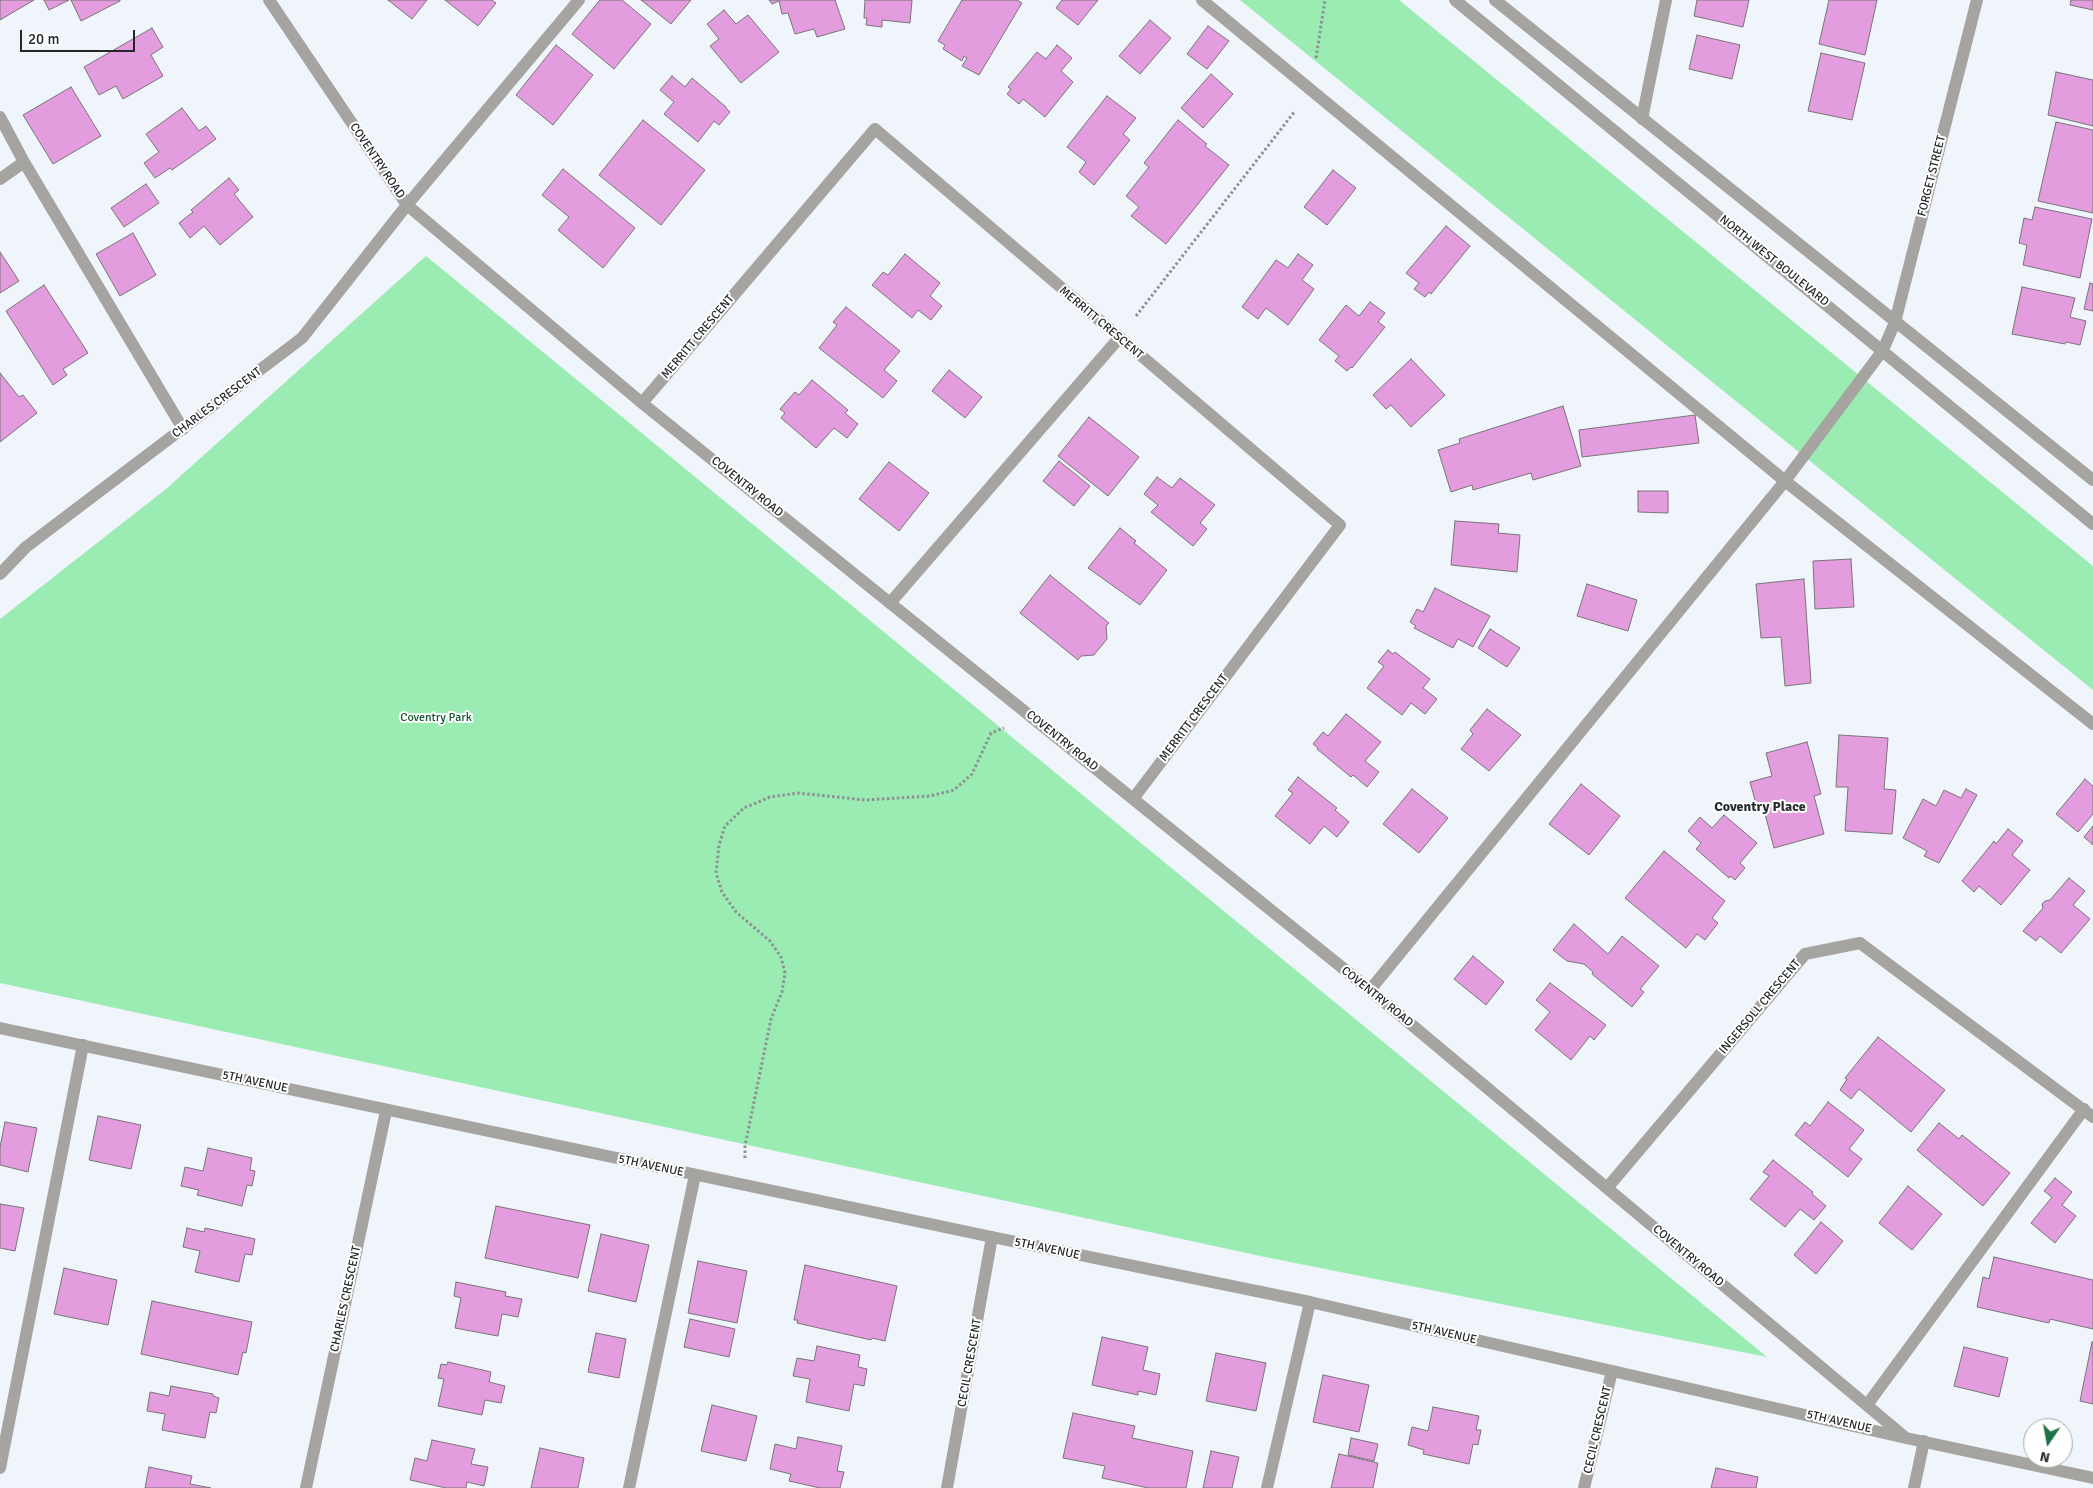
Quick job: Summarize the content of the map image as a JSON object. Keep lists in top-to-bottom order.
{
  "streets": {
    "street": [
      "COVENTRY ROAD",
      "FORGET STREET",
      "NORTH WEST BOULEVARD",
      "MERRITT CRESCENT",
      "CHARLES CRESCENT",
      "INGERSOLL CRESCENT",
      "5TH AVENUE",
      "CECIL CRESCENT"
    ]
  },
  "crossings": [
    ["COVENTRY ROAD", "FORGET STREET"],
    ["COVENTRY ROAD", "MERRITT CRESCENT"],
    ["COVENTRY ROAD", "CHARLES CRESCENT"],
    ["COVENTRY ROAD", "INGERSOLL CRESCENT"],
    ["COVENTRY ROAD", "5TH AVENUE"],
    ["FORGET STREET", "NORTH WEST BOULEVARD"],
    ["CHARLES CRESCENT", "5TH AVENUE"],
    ["5TH AVENUE", "CECIL CRESCENT"]
  ],
  "districts": ["Coventry Place"],
  "parks": ["Coventry Park"],
  "scale_bar": "20 m",
  "north": "bottom"
}
